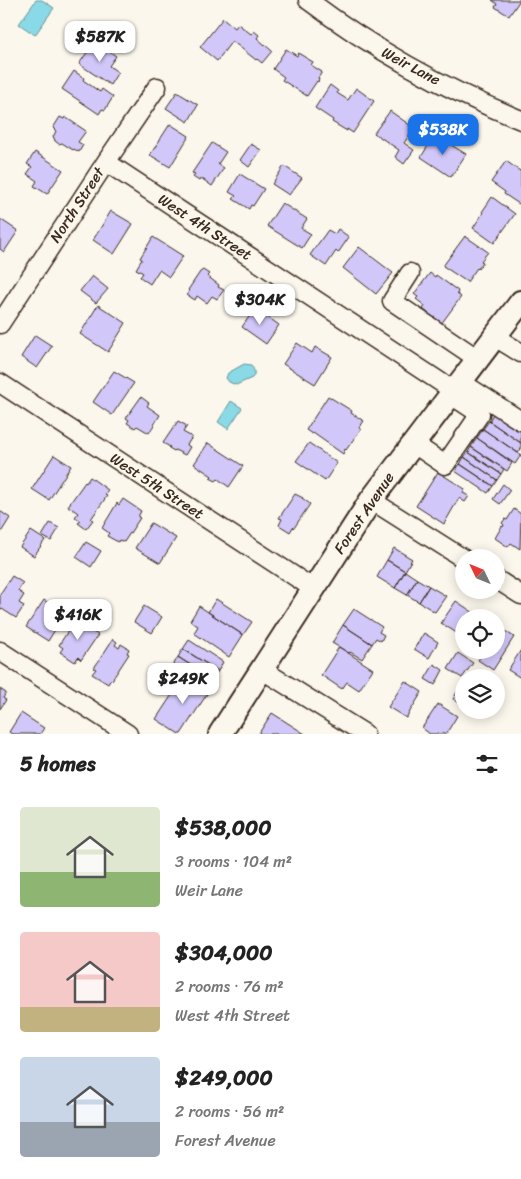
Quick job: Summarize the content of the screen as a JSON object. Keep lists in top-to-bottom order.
{
  "streets": {
    "main road": ["Forest Avenue"],
    "street": [
      "Weir Lane",
      "North Street",
      "West 4th Street",
      "West 5th Street"
    ]
  },
  "crossings": [
    ["North Street", "West 4th Street"],
    ["West 4th Street", "Forest Avenue"],
    ["West 5th Street", "Forest Avenue"]
  ],
  "north": "top left",
  "page": {
    "price": [
      "$587K",
      "$538K",
      "$304K",
      "$416K",
      "$249K"
    ],
    "heading": "5 homes",
    "list": [
      {
        "name": "$538,000",
        "note": "3 rooms · 104 m² · Weir Lane"
      },
      {
        "name": "$304,000",
        "note": "2 rooms · 76 m² · West 4th Street"
      },
      {
        "name": "$249,000",
        "note": "2 rooms · 56 m² · Forest Avenue"
      }
    ]
  }
}
